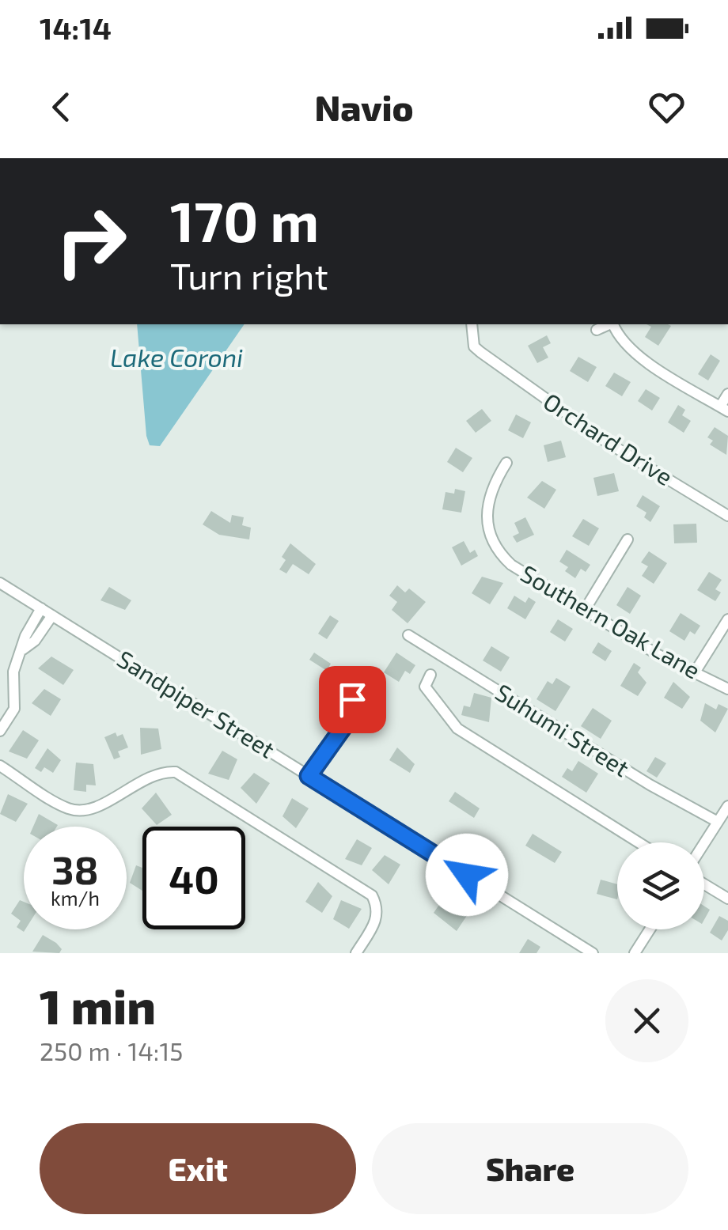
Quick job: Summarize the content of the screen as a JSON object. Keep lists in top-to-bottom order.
{
  "streets": {
    "street": [
      "Orchard Drive",
      "Southern Oak Lane",
      "Sandpiper Street",
      "Suhumi Street"
    ]
  },
  "water": ["Lake Coroni"],
  "page": {
    "status": "14:14",
    "header": "Navio",
    "turn": ["170 m", "Turn right"],
    "speed": "38 km/h",
    "limit": "40",
    "heading": ["1 min", "250 m · 14:15"],
    "buttons": ["Exit", "Share"]
  }
}
